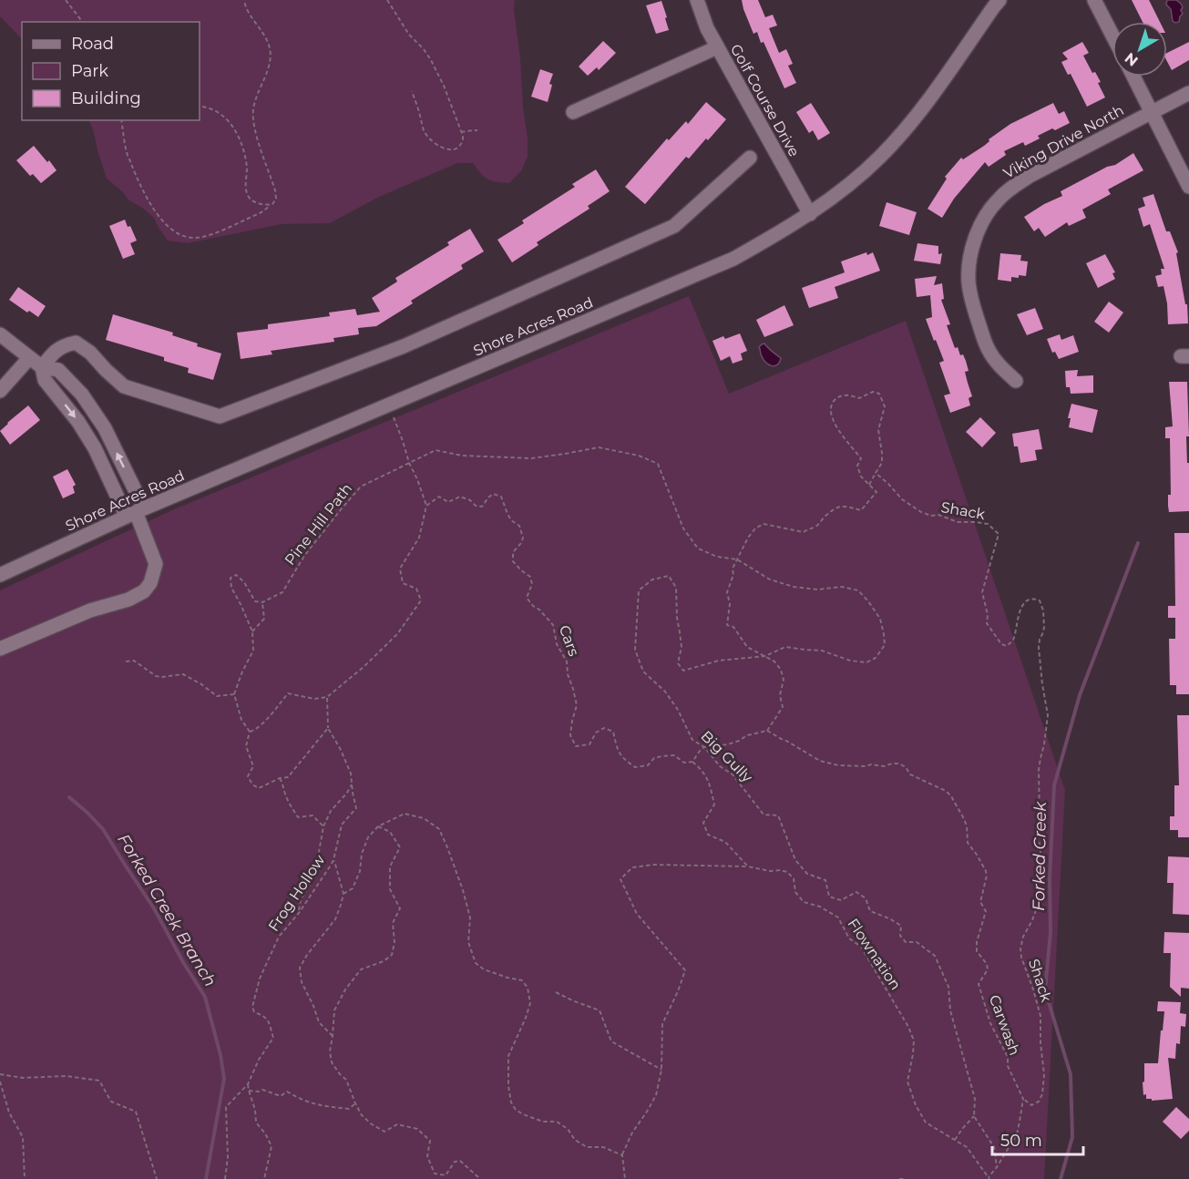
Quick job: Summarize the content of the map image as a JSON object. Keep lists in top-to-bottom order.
{
  "streets": {
    "street": ["Golf Course Drive", "Viking Drive North", "Shore Acres Road"],
    "path": [
      "Shack",
      "Pine Hill Path",
      "Cars",
      "Big Gully",
      "Frog Hollow",
      "Flownation",
      "Carwash"
    ]
  },
  "crossings": [
    ["Golf Course Drive", "Shore Acres Road"],
    ["Shack", "Carwash"],
    ["Pine Hill Path", "Big Gully"]
  ],
  "water": ["Forked Creek", "Forked Creek Branch"],
  "legend": ["Road", "Park", "Building"],
  "scale_bar": "50 m",
  "north": "bottom left"
}
